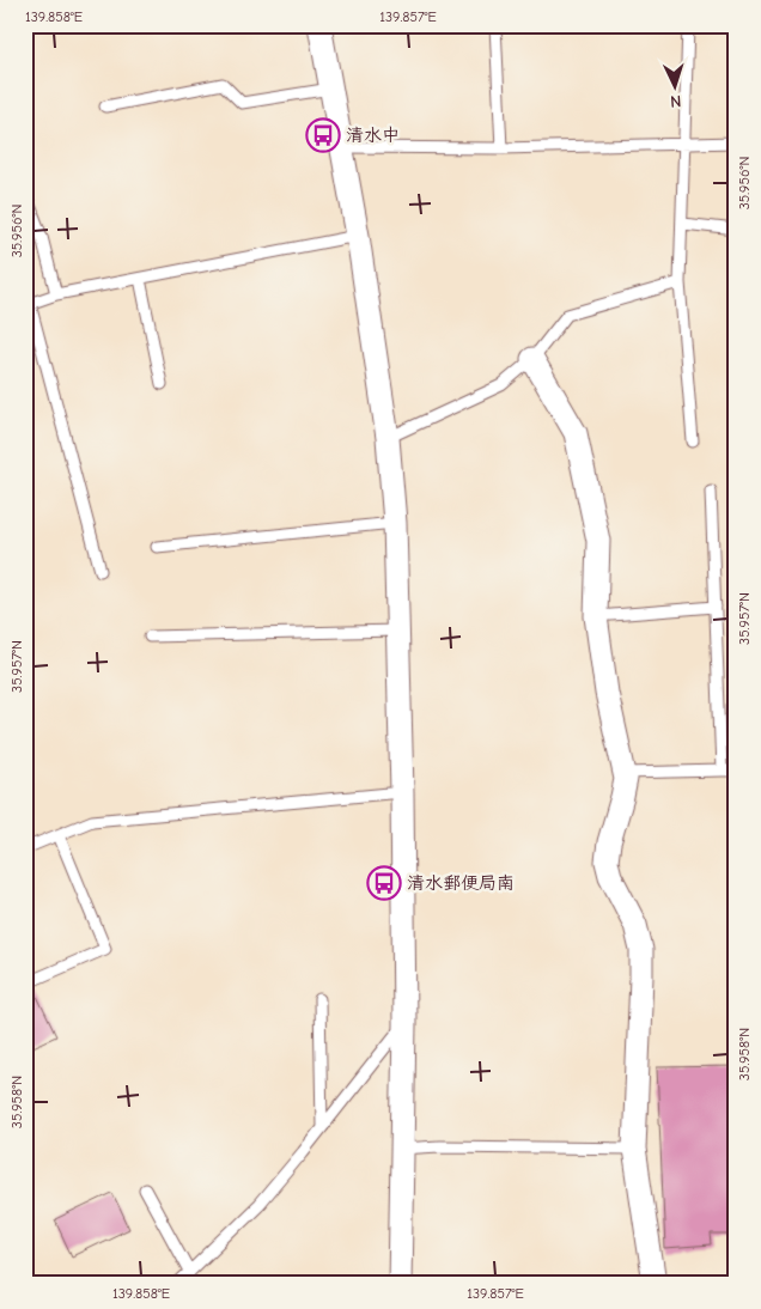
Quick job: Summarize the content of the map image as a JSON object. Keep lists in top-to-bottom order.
{
  "places": {
    "bus stop": ["清水中", "清水郵便局南"]
  },
  "north": "bottom",
  "coordinates": [
    "139.858°E",
    "139.857°E",
    "35.956°N",
    "35.957°N",
    "35.958°N"
  ]
}
